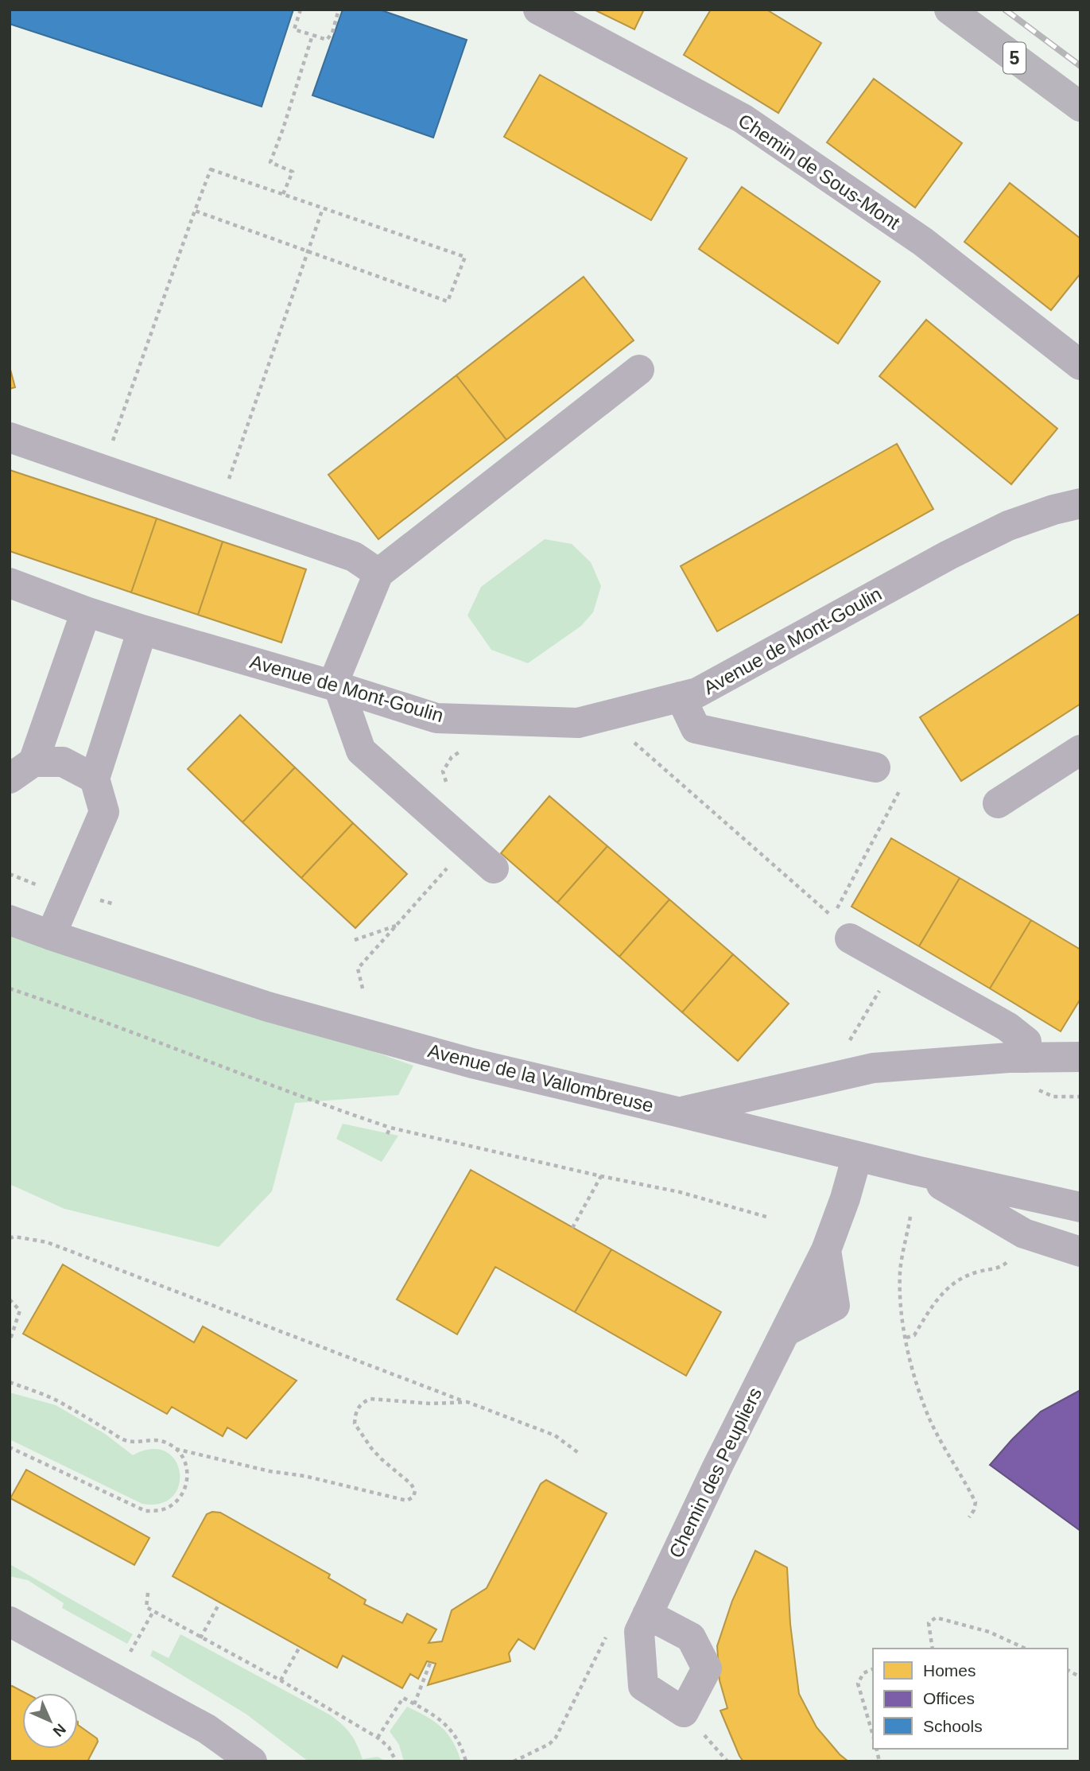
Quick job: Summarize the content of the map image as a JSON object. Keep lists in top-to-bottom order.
{
  "streets": {
    "main road": ["5"],
    "street": [
      "Chemin de Sous-Mont",
      "Avenue de Mont-Goulin",
      "Avenue de la Vallombreuse",
      "Chemin des Peupliers"
    ]
  },
  "crossings": [
    ["Avenue de la Vallombreuse", "Chemin des Peupliers"]
  ],
  "legend": ["Homes", "Offices", "Schools"],
  "north": "bottom right"
}
